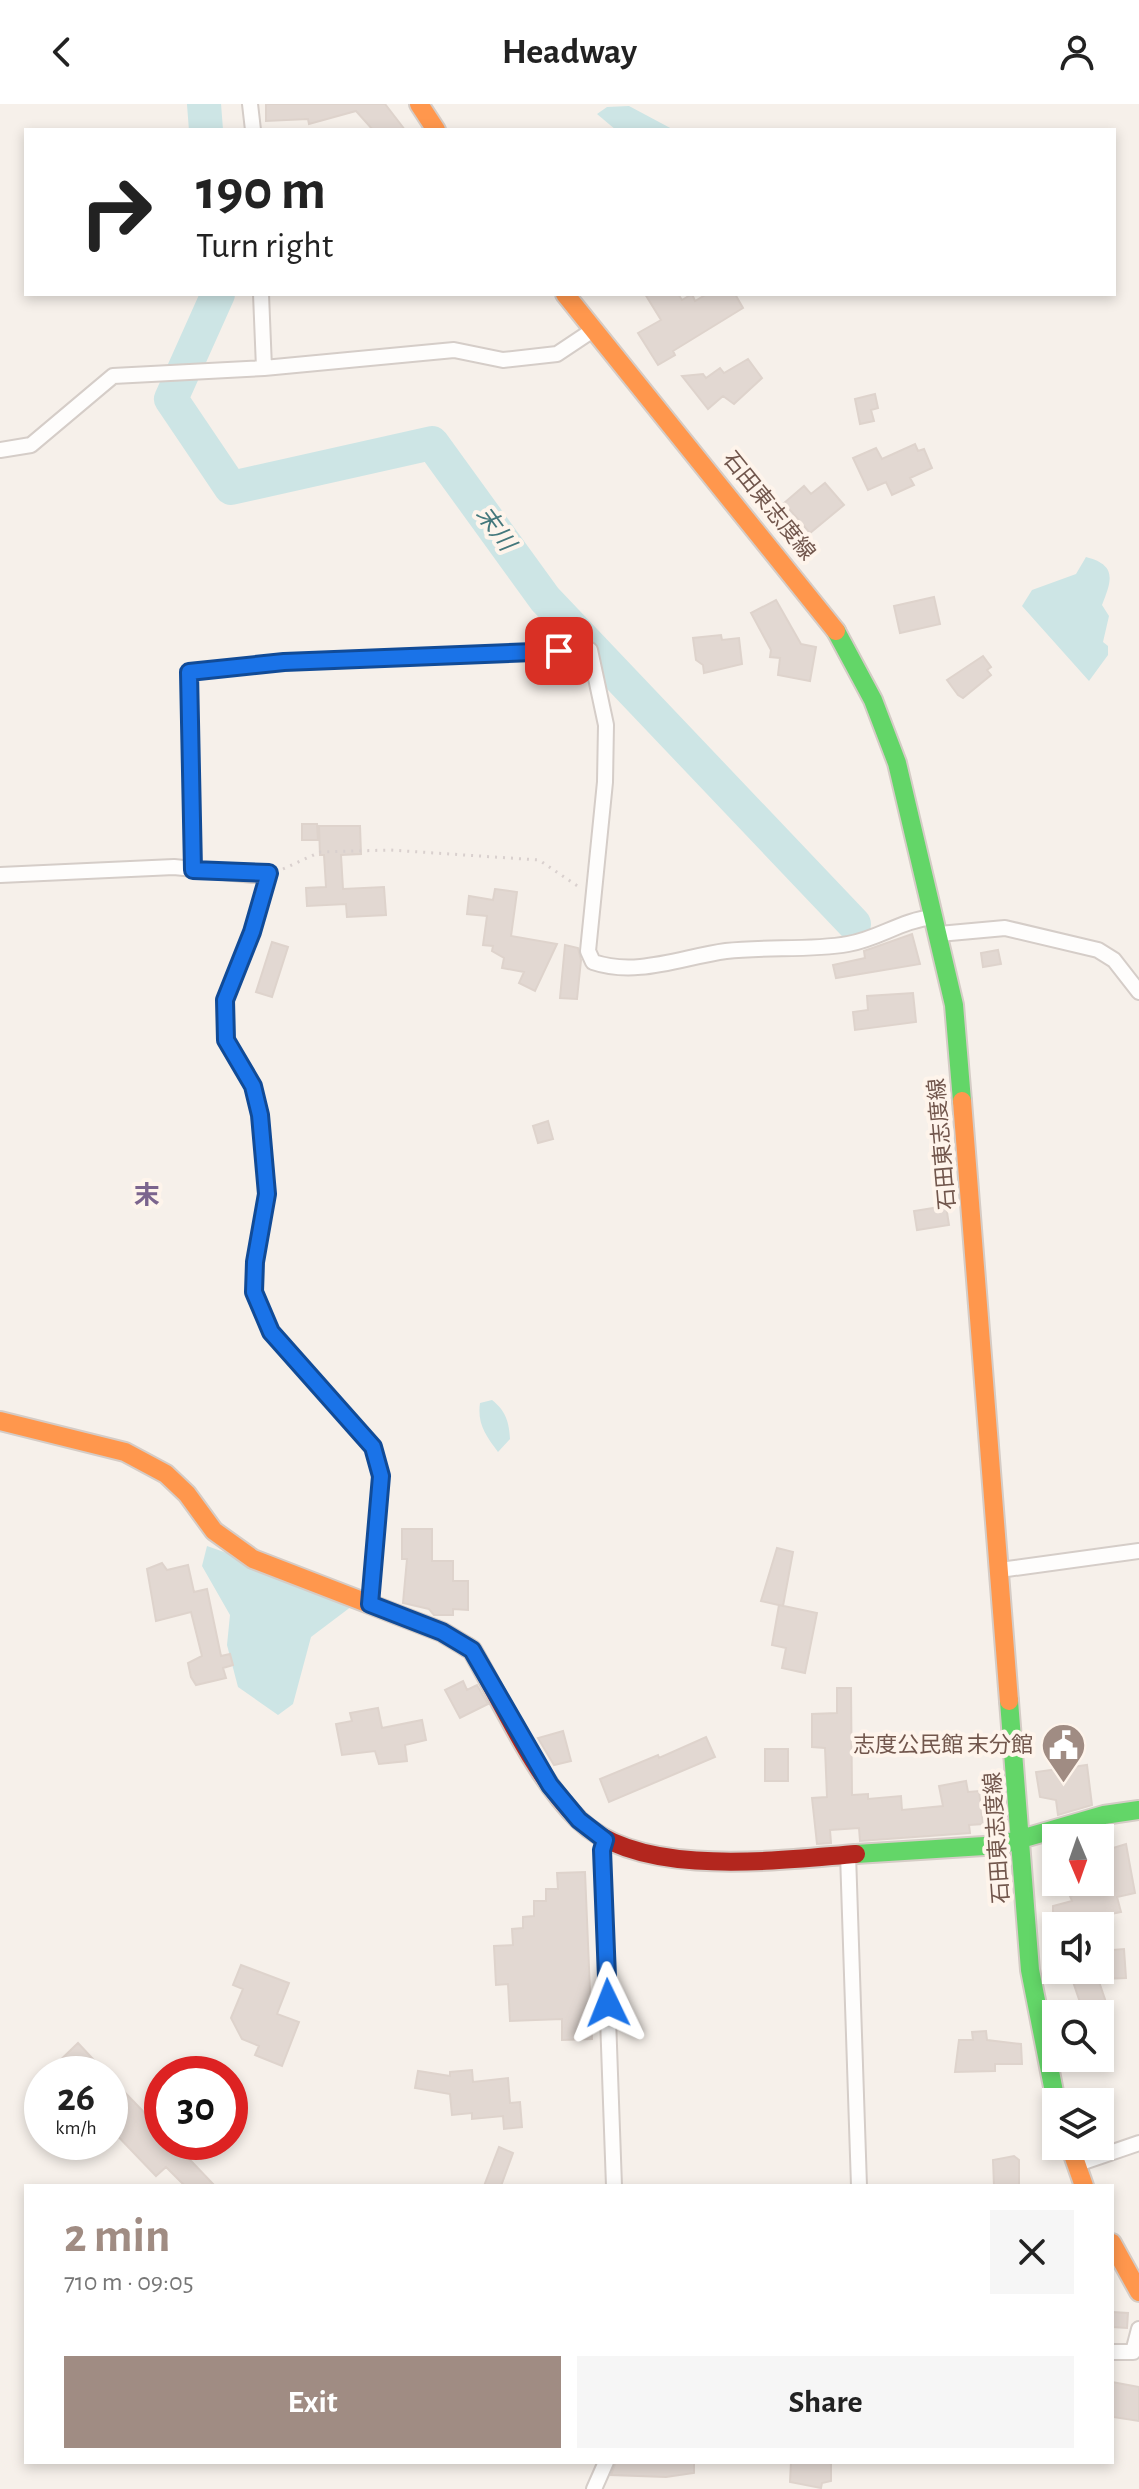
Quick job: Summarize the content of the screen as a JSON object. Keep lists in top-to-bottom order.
{
  "streets": {
    "main road": ["石田東志度線"]
  },
  "districts": ["末"],
  "water": ["末川"],
  "places": {
    "public building": ["志度公民館 末分館"]
  },
  "north": "bottom",
  "page": {
    "header": "Headway",
    "turn": ["190 m", "Turn right"],
    "speed": "26 km/h",
    "limit": "30",
    "heading": ["2 min", "710 m · 09:05"],
    "buttons": ["Exit", "Share"]
  }
}
